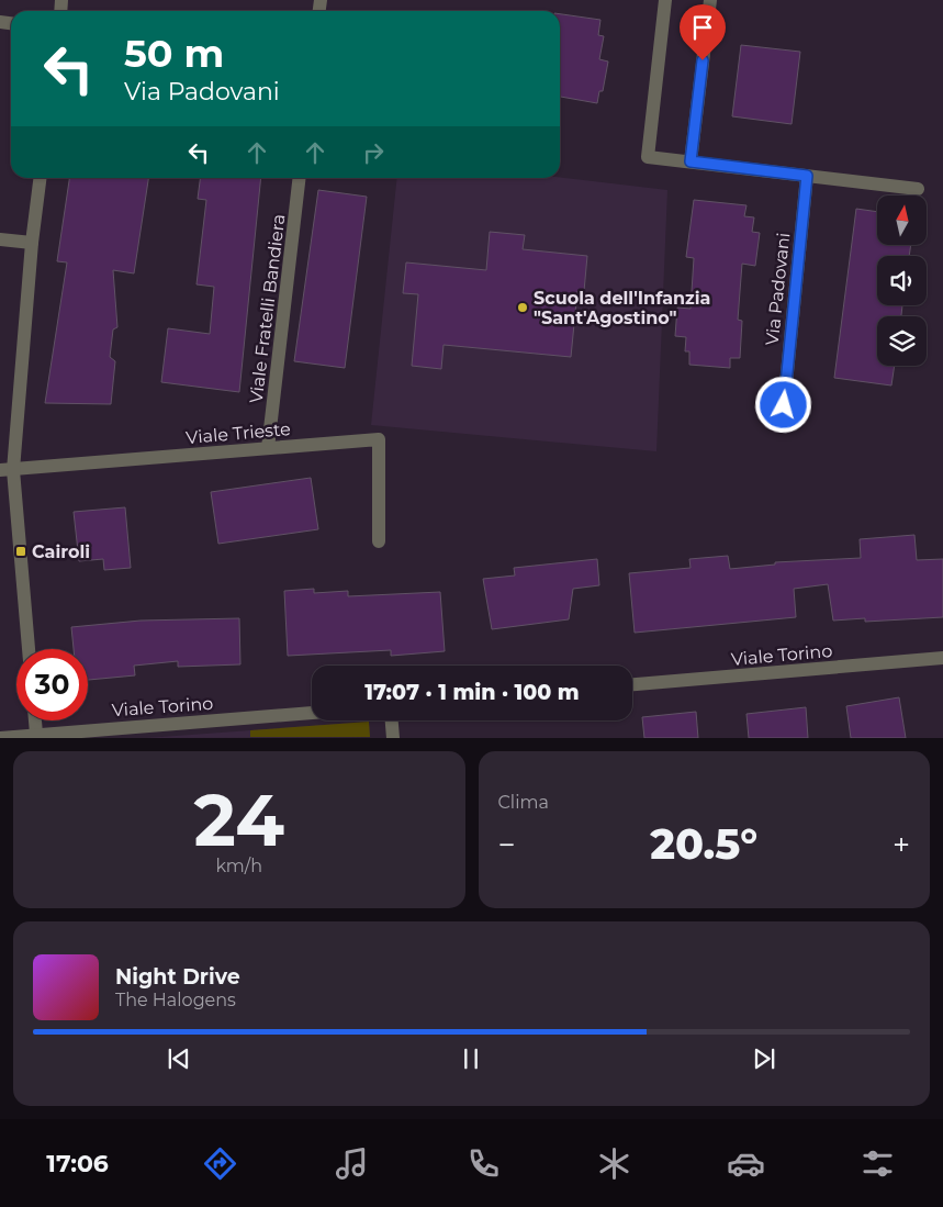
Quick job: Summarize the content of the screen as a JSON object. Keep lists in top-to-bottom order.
{
  "streets": {
    "street": [
      "Via Padovani",
      "Viale Fratelli Bandiera",
      "Viale Trieste",
      "Viale Torino"
    ]
  },
  "crossings": [
    ["Viale Fratelli Bandiera", "Viale Trieste"]
  ],
  "places": {
    "other": ["Scuola dell'Infanzia \"Sant'Agostino\""],
    "transit": ["Cairoli"]
  },
  "north": "top",
  "page": {
    "turn": ["50 m", "Via Padovani"],
    "limit": "30",
    "trip": "17:07 · 1 min · 100 m",
    "tile": [
      ["24", "km/h"],
      "Clima"
    ],
    "heat": ["−", "20.5°", "+"],
    "song": ["Night Drive", "The Halogens"],
    "tabs": "17:06"
  }
}
